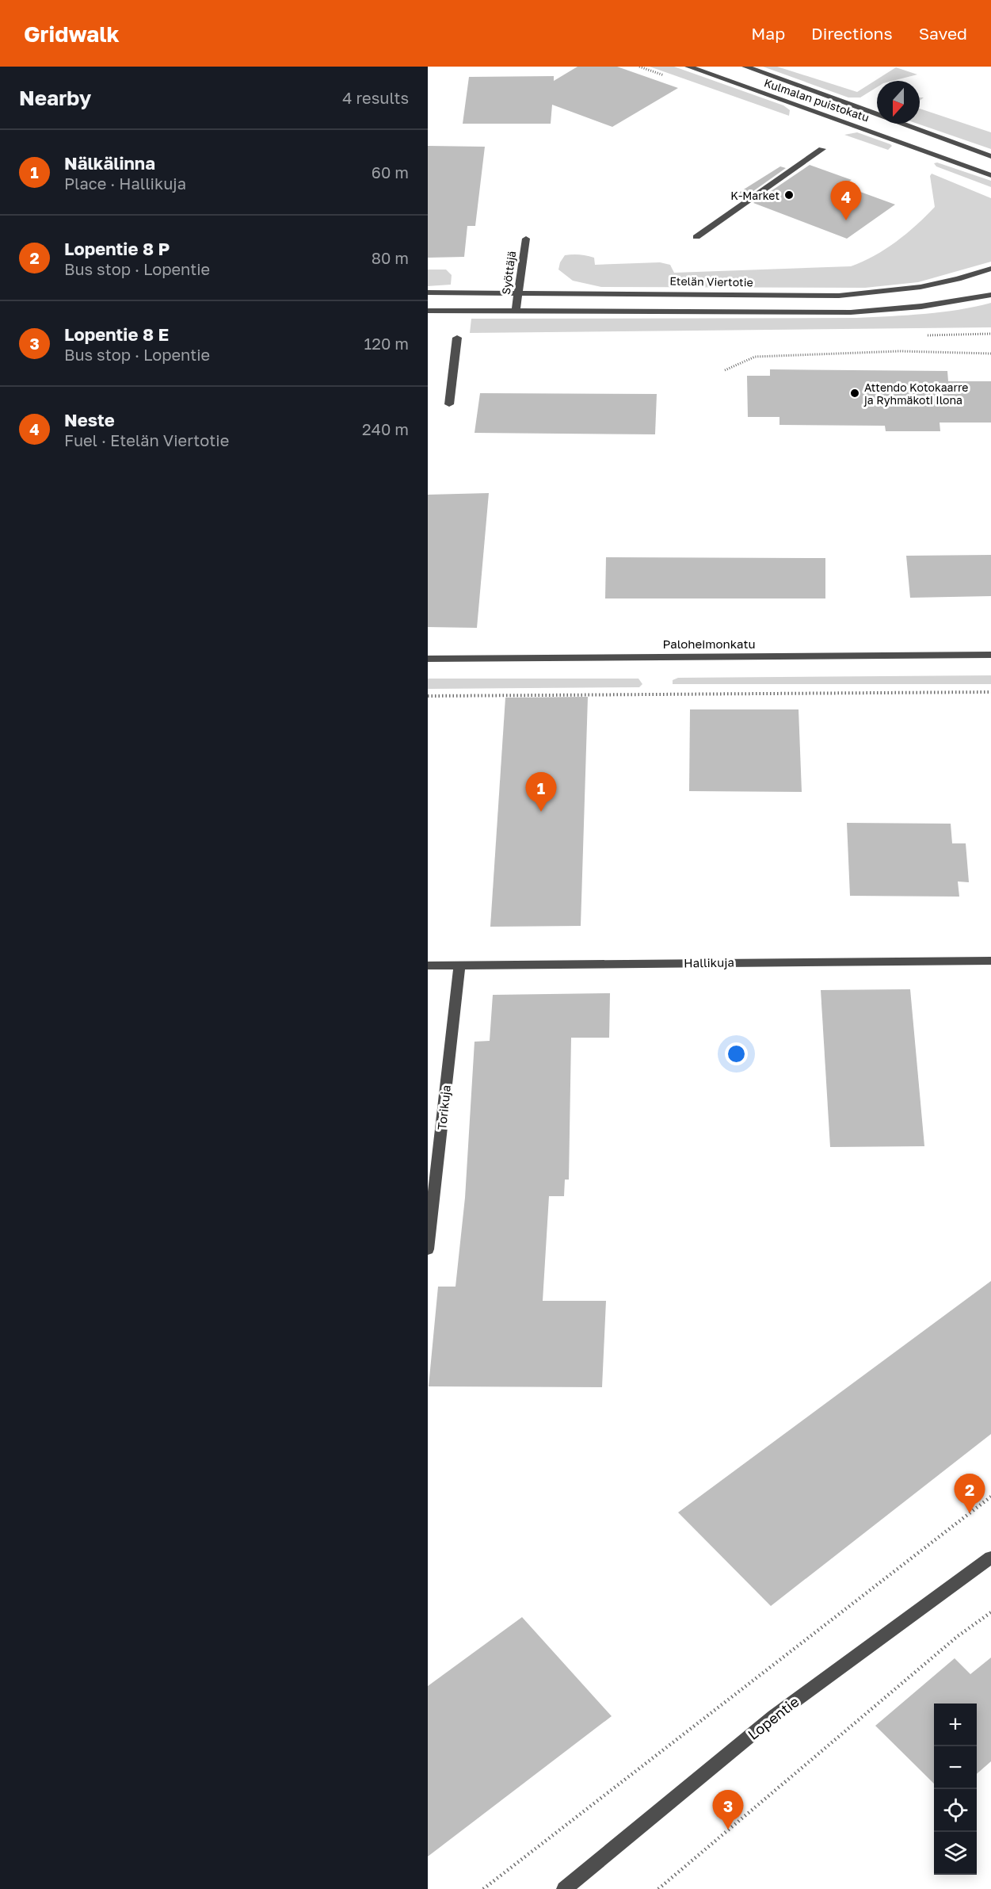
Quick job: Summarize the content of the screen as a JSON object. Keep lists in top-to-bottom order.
{
  "streets": {
    "street": [
      "Kulmalan puistokatu",
      "Syöttäjä",
      "Etelän Viertotie",
      "Paloheimonkatu",
      "Hallikuja",
      "Torikuja",
      "Lopentie"
    ]
  },
  "crossings": [
    ["Syöttäjä", "Etelän Viertotie"],
    ["Hallikuja", "Torikuja"]
  ],
  "places": ["K-Market", "Attendo Kotokaarre ja Ryhmäkoti Ilona"],
  "north": "bottom",
  "page": {
    "header": "Gridwalk",
    "nav": ["Map", "Directions", "Saved"],
    "heading": ["Nearby", "4 results"],
    "list": [
      {
        "mark": "1",
        "name": "Nälkälinna",
        "note": "Place · Hallikuja",
        "value": "60 m"
      },
      {
        "mark": "2",
        "name": "Lopentie 8 P",
        "note": "Bus stop · Lopentie",
        "value": "80 m"
      },
      {
        "mark": "3",
        "name": "Lopentie 8 E",
        "note": "Bus stop · Lopentie",
        "value": "120 m"
      },
      {
        "mark": "4",
        "name": "Neste",
        "note": "Fuel · Etelän Viertotie",
        "value": "240 m"
      }
    ],
    "pins": [
      "4",
      "1",
      "2",
      "3"
    ],
    "map_buttons": ["+", "−"]
  }
}
